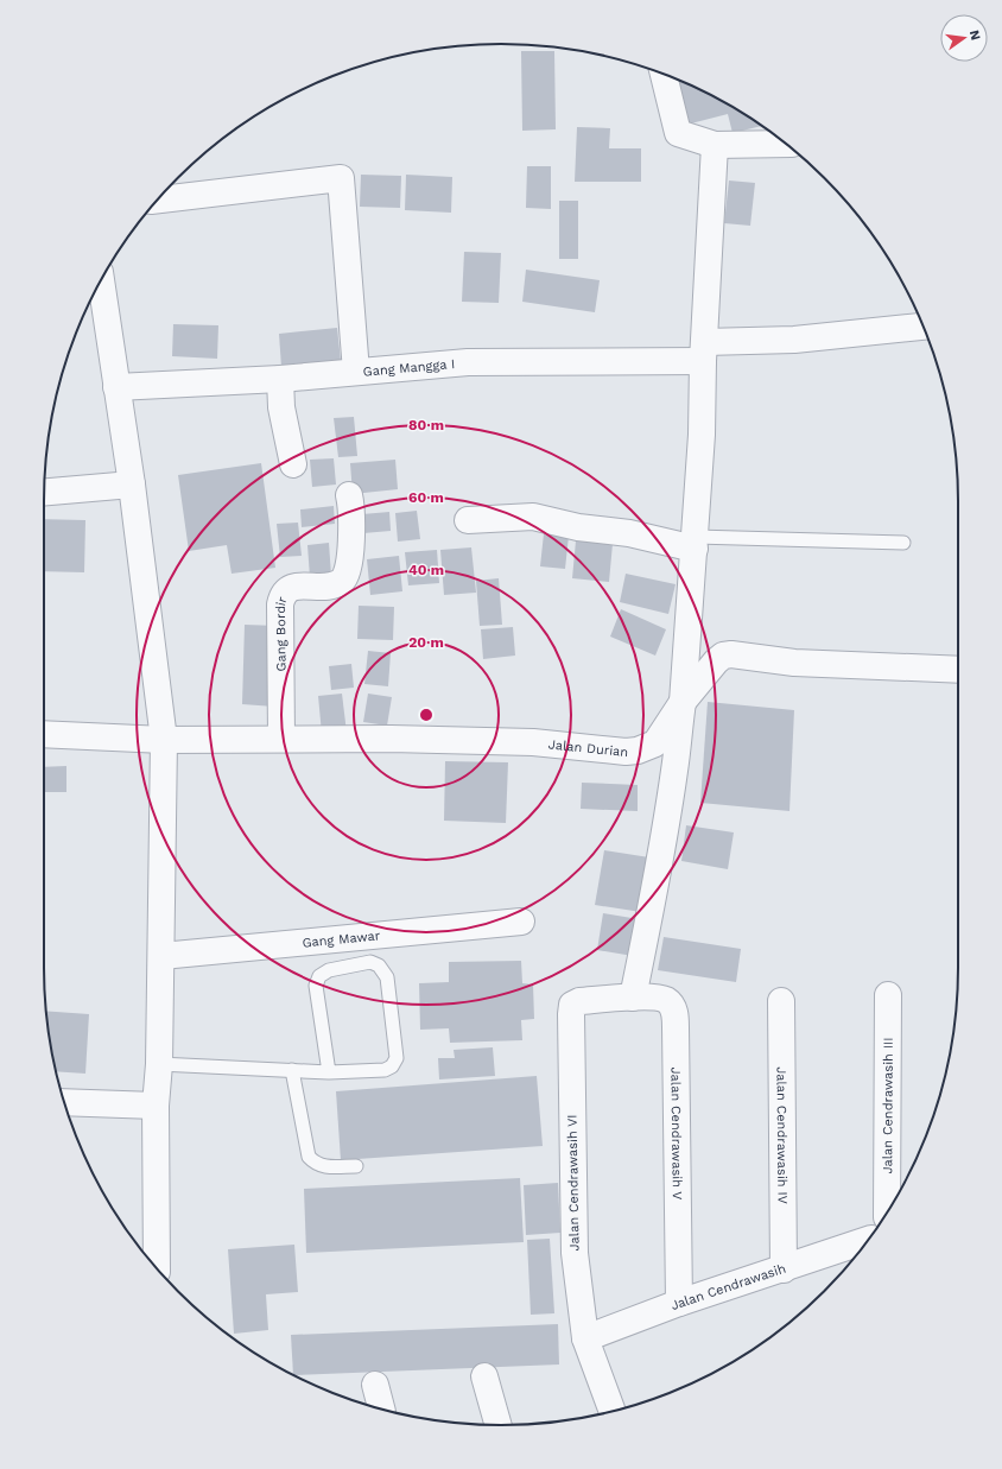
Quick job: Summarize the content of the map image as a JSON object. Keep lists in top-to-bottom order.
{
  "streets": {
    "street": [
      "Gang Mangga I",
      "Gang Bordir",
      "Jalan Durian",
      "Gang Mawar",
      "Jalan Cendrawasih III",
      "Jalan Cendrawasih V",
      "Jalan Cendrawasih IV",
      "Jalan Cendrawasih VI",
      "Jalan Cendrawasih"
    ]
  },
  "crossings": [
    ["Gang Bordir", "Jalan Durian"],
    ["Jalan Cendrawasih V", "Jalan Cendrawasih VI"],
    ["Jalan Cendrawasih V", "Jalan Cendrawasih"],
    ["Jalan Cendrawasih IV", "Jalan Cendrawasih"],
    ["Jalan Cendrawasih VI", "Jalan Cendrawasih"]
  ],
  "north": "right",
  "rings": [
    "80 m",
    "60 m",
    "40 m",
    "20 m"
  ]
}
